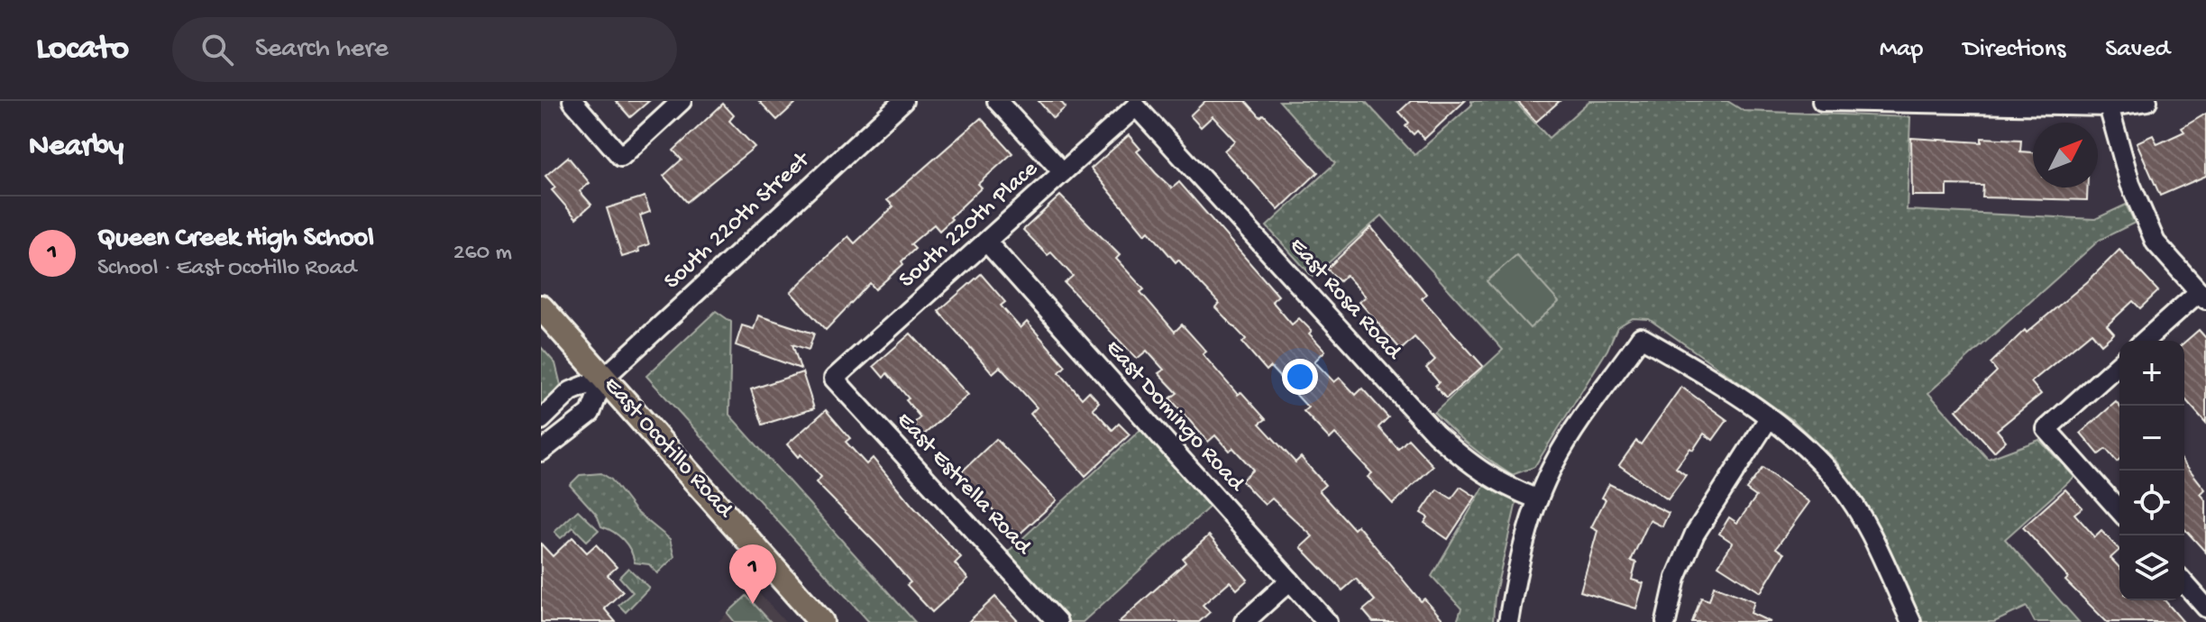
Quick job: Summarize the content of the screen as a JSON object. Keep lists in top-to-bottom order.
{
  "streets": {
    "main road": ["East Ocotillo Road"],
    "street": [
      "South 220th Street",
      "South 220th Place",
      "East Rosa Road",
      "East Domingo Road",
      "East Estrella Road"
    ]
  },
  "crossings": [
    ["South 220th Street", "East Ocotillo Road"],
    ["South 220th Place", "East Rosa Road"],
    ["South 220th Place", "East Domingo Road"],
    ["South 220th Place", "East Estrella Road"]
  ],
  "north": "top right",
  "page": {
    "header": "Locato",
    "search": "Search here",
    "nav": ["Map", "Directions", "Saved"],
    "heading": "Nearby",
    "list": [
      {
        "mark": "1",
        "name": "Queen Creek High School",
        "note": "School · East Ocotillo Road",
        "value": "260 m"
      }
    ],
    "map_buttons": ["+", "−"],
    "pins": "1"
  }
}
